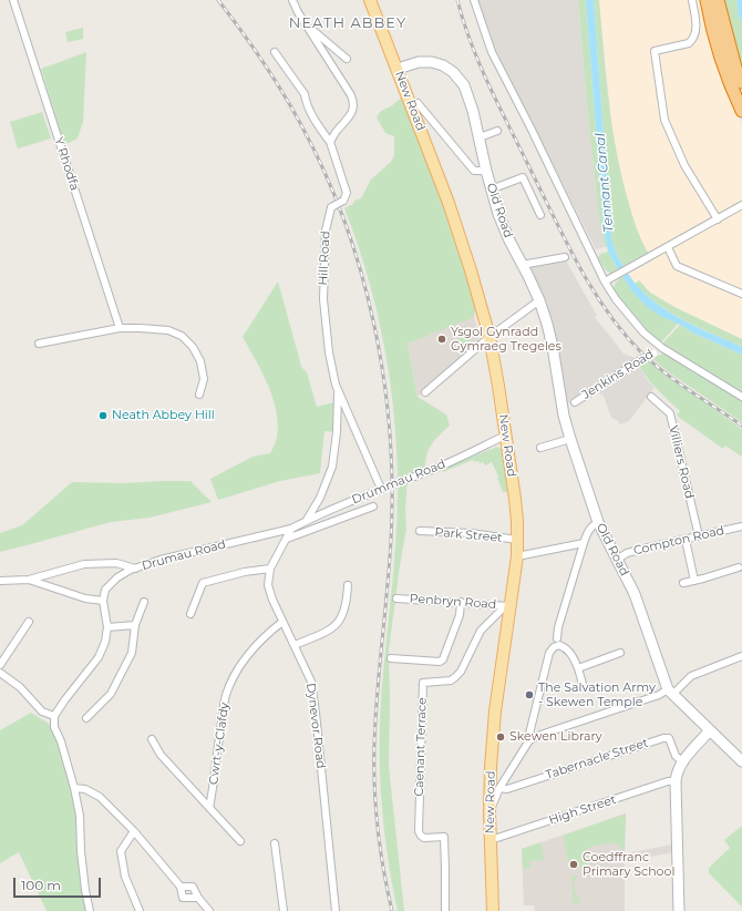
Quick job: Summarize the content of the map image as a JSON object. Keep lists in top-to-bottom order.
{
  "streets": {
    "main road": ["New Road", "Old Road"],
    "street": [
      "Y Rhodfa",
      "Hill Road",
      "Jenkins Road",
      "Villiers Road",
      "Drummau Road",
      "Park Street",
      "Compton Road",
      "Drumau Road",
      "Penbryn Road",
      "Dynevor Road",
      "Cwrt-y-Clafdy",
      "Caenant Terrace",
      "Tabernacle Street",
      "High Street"
    ]
  },
  "crossings": [
    ["New Road", "Old Road"],
    ["New Road", "Drummau Road"],
    ["New Road", "Park Street"],
    ["New Road", "Penbryn Road"],
    ["New Road", "Caenant Terrace"],
    ["New Road", "High Street"],
    ["Old Road", "Compton Road"],
    ["Hill Road", "Drummau Road"],
    ["Villiers Road", "Compton Road"],
    ["Drummau Road", "Drumau Road"],
    ["Drummau Road", "Dynevor Road"],
    ["Drumau Road", "Dynevor Road"],
    ["Penbryn Road", "Caenant Terrace"],
    ["Dynevor Road", "Cwrt-y-Clafdy"]
  ],
  "districts": ["NEATH ABBEY"],
  "water": ["Tennant Canal"],
  "places": [
    "Ysgol Gynradd Gymraeg Tregeles",
    "Neath Abbey Hill",
    "The Salvation Army - Skewen Temple",
    "Skewen Library",
    "Coedffranc Primary School"
  ],
  "scale_bar": "100 m"
}
